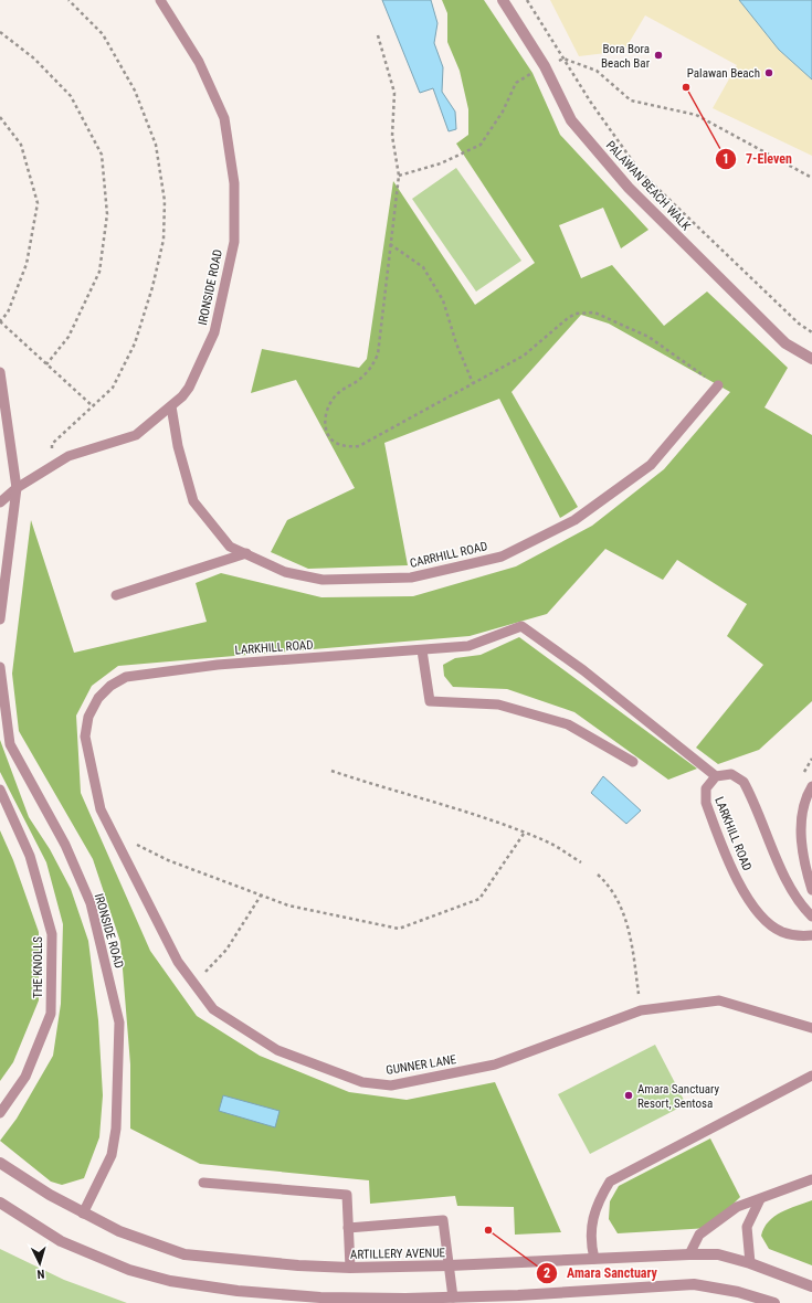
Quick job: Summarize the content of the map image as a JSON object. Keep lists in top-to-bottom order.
{
  "streets": {
    "street": ["PALAWAN BEACH WALK", "ARTILLERY AVENUE"],
    "lane": [
      "IRONSIDE ROAD",
      "CARRHILL ROAD",
      "LARKHILL ROAD",
      "THE KNOLLS",
      "GUNNER LANE"
    ]
  },
  "crossings": [
    ["IRONSIDE ROAD", "CARRHILL ROAD"],
    ["IRONSIDE ROAD", "ARTILLERY AVENUE"],
    ["LARKHILL ROAD", "GUNNER LANE"]
  ],
  "places": [
    "Bora Bora Beach Bar",
    "Palawan Beach",
    "7-Eleven",
    "Amara Sanctuary Resort, Sentosa",
    "Amara Sanctuary"
  ],
  "north": "bottom"
}
